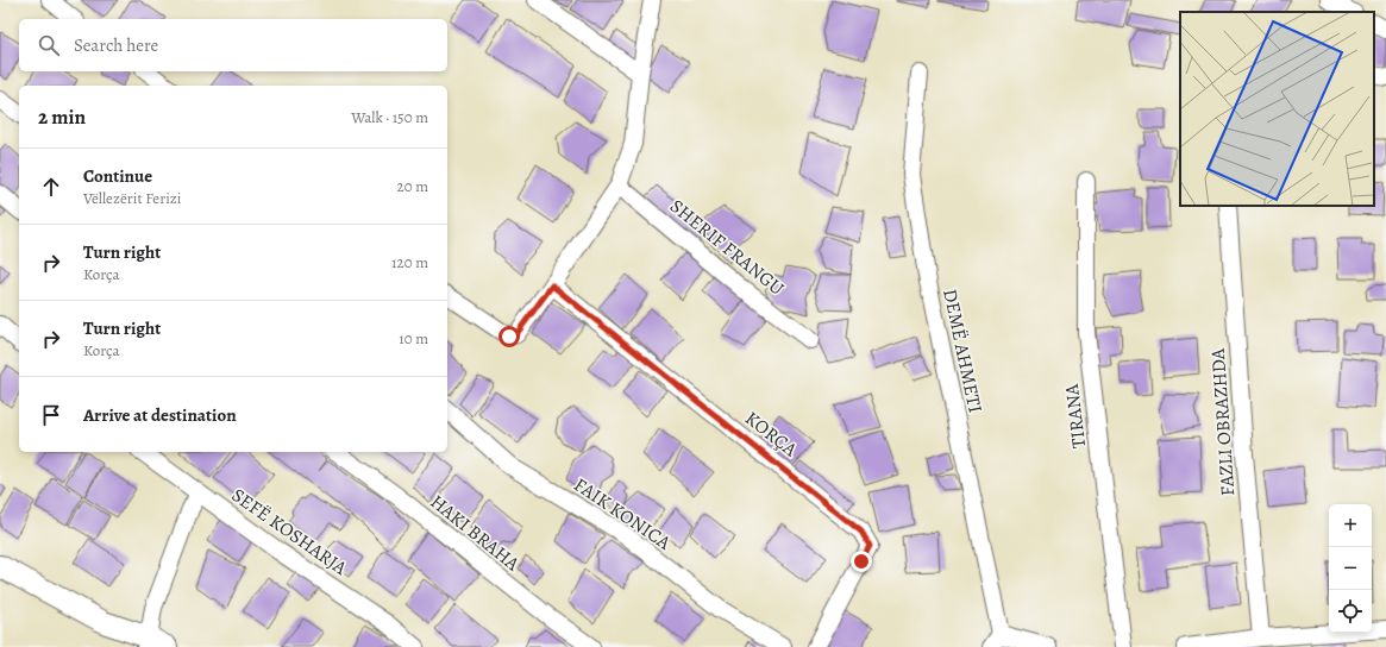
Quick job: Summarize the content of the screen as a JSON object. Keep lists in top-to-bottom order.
{
  "streets": {
    "street": [
      "SHERIF FRANGU",
      "DEMË AHMETI",
      "TIRANA",
      "FAZLI OBRAZHDA",
      "KORÇA",
      "FAIK KONICA",
      "SEFË KOSHARJA",
      "HAKI BRAHA"
    ]
  },
  "page": {
    "search": "Search here",
    "heading": ["2 min", "Walk · 150 m"],
    "list": [
      ["Continue", "Vëllezërit Ferizi", "20 m"],
      ["Turn right", "Korça", "120 m"],
      ["Turn right", "Korça", "10 m"],
      "Arrive at destination"
    ],
    "map_buttons": ["+", "−"]
  }
}
